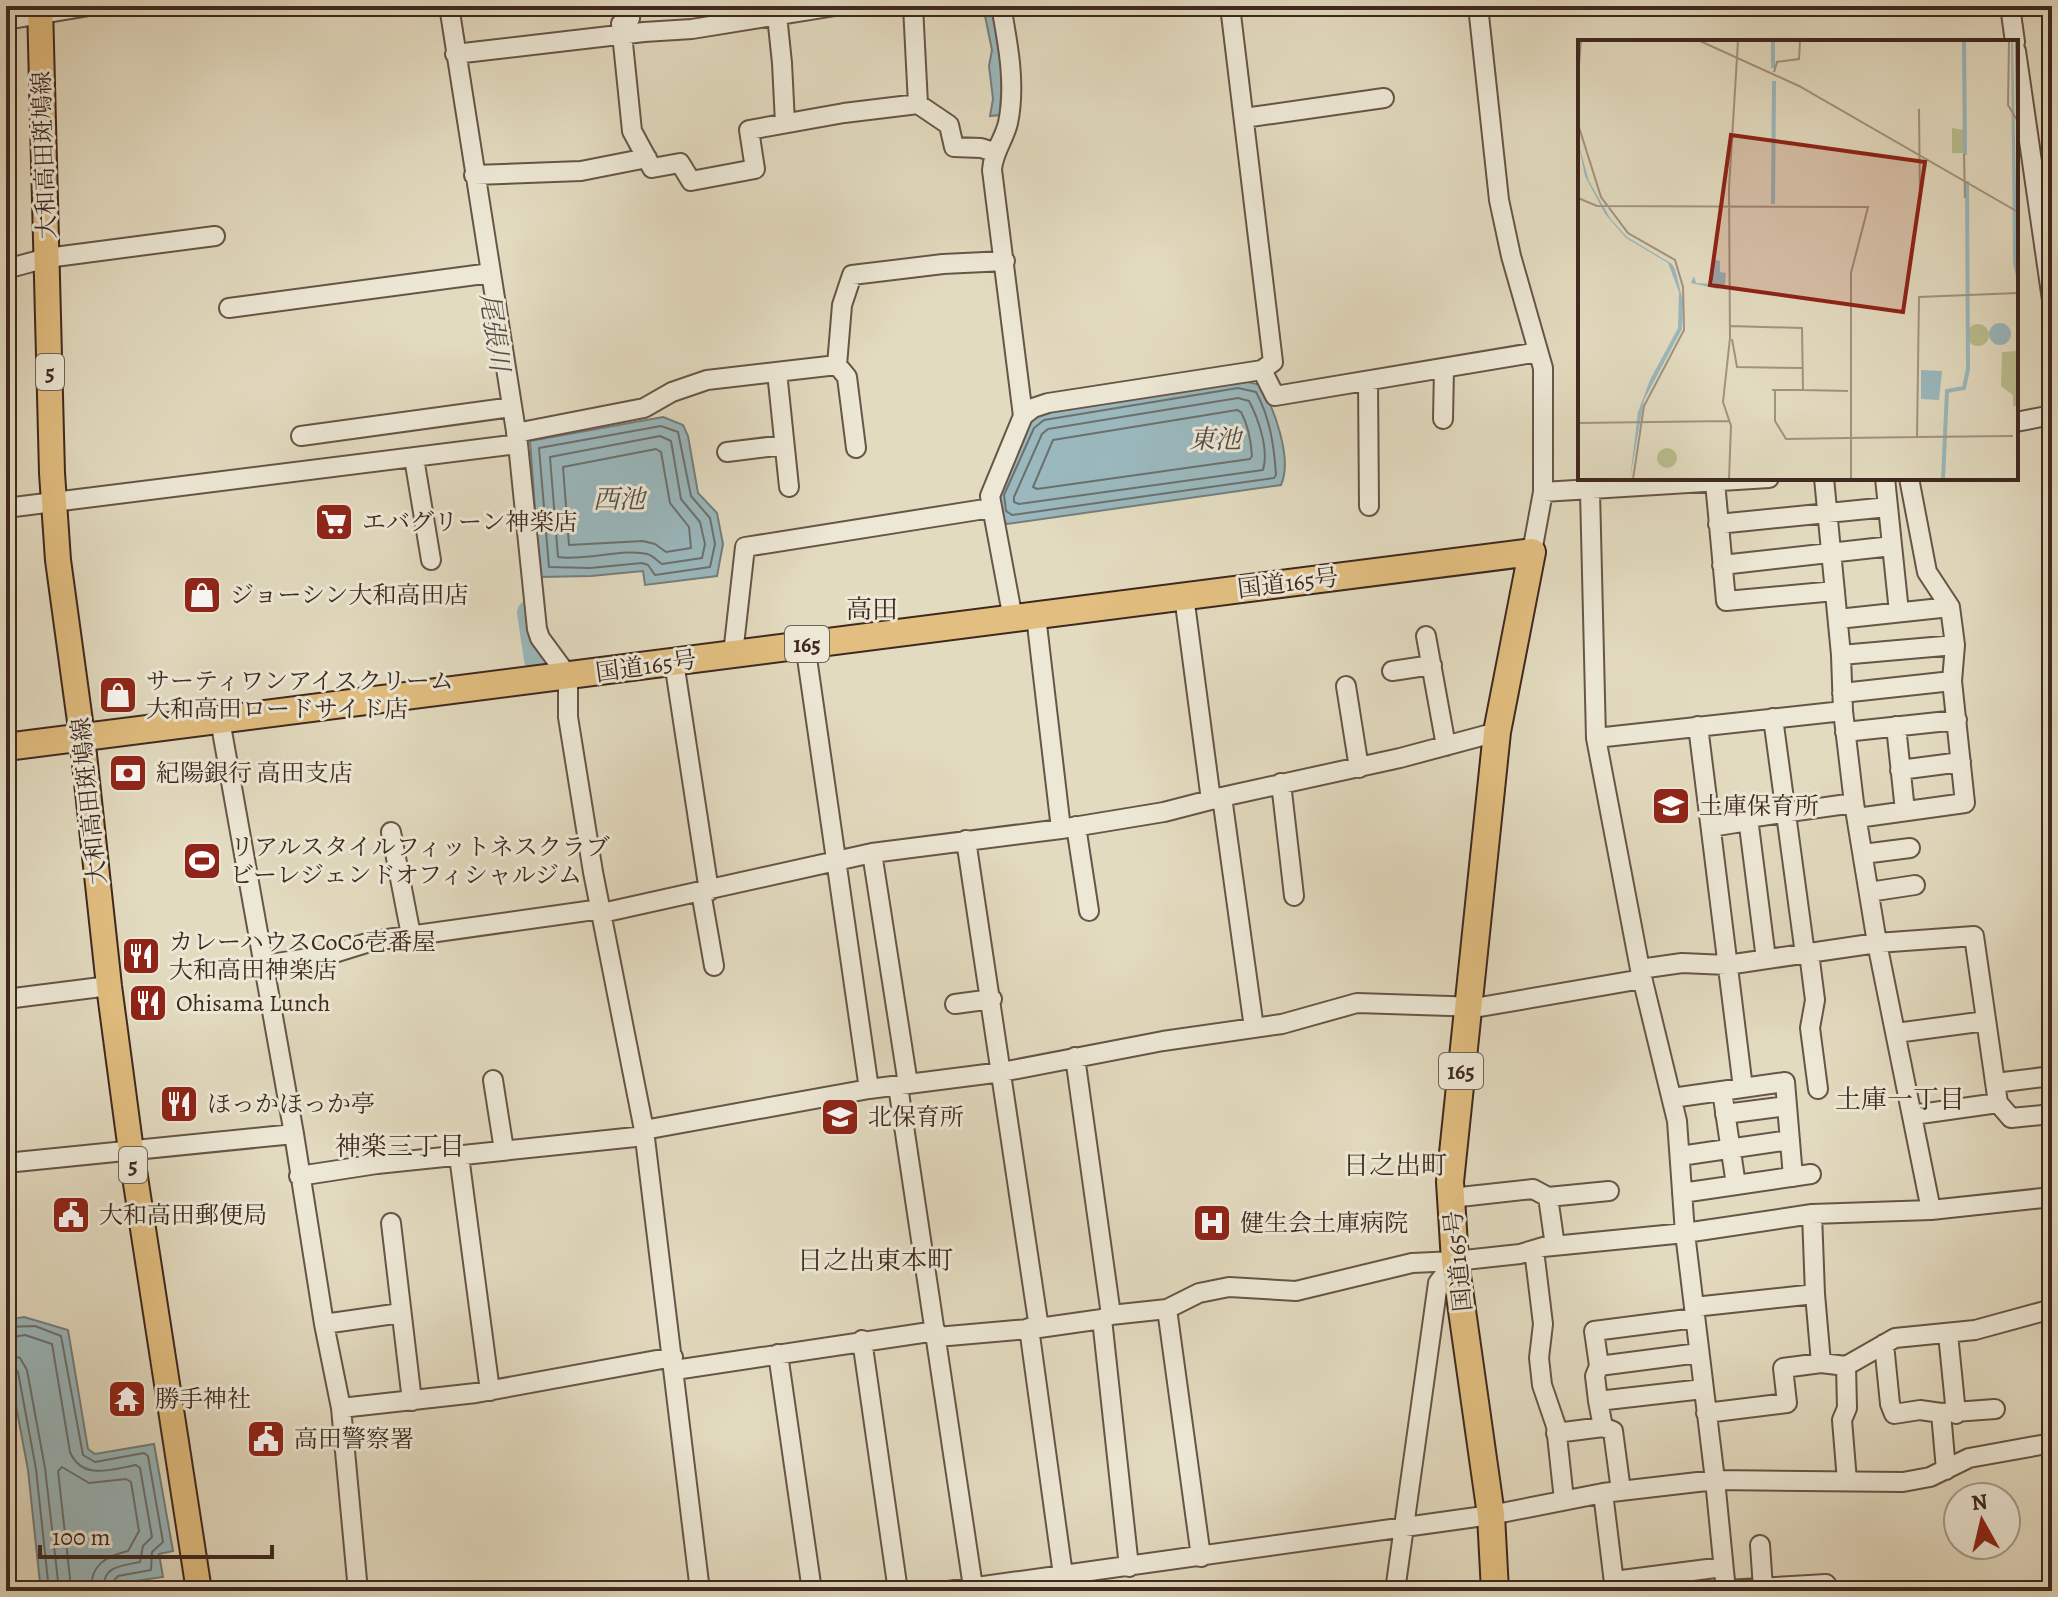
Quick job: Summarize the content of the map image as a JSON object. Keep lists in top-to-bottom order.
{
  "streets": {
    "highway": ["国道165号", "165"],
    "main road": ["大和高田斑鳩線", "5"]
  },
  "crossings": [
    ["大和高田斑鳩線", "国道165号"]
  ],
  "districts": [
    "高田",
    "土庫一丁目",
    "神楽三丁目",
    "日之出町",
    "日之出東本町"
  ],
  "water": ["尾張川", "東池", "西池"],
  "places": {
    "supermarket": ["エバグリーン神楽店"],
    "shop": ["ジョーシン大和高田店", "サーティワンアイスクリーム 大和高田ロードサイド店"],
    "bank": ["紀陽銀行 高田支店"],
    "school or university": ["土庫保育所", "北保育所"],
    "sports": ["リアルスタイルフィットネスクラブ ビーレジェンドオフィシャルジム"],
    "restaurant": ["カレーハウスCoCo壱番屋 大和高田神楽店", "Ohisama Lunch", "ほっかほっか亭"],
    "public building": ["大和高田郵便局", "高田警察署"],
    "hospital": ["健生会土庫病院"],
    "temple": ["勝手神社"]
  },
  "scale_bar": "100 m",
  "north": "top"
}
